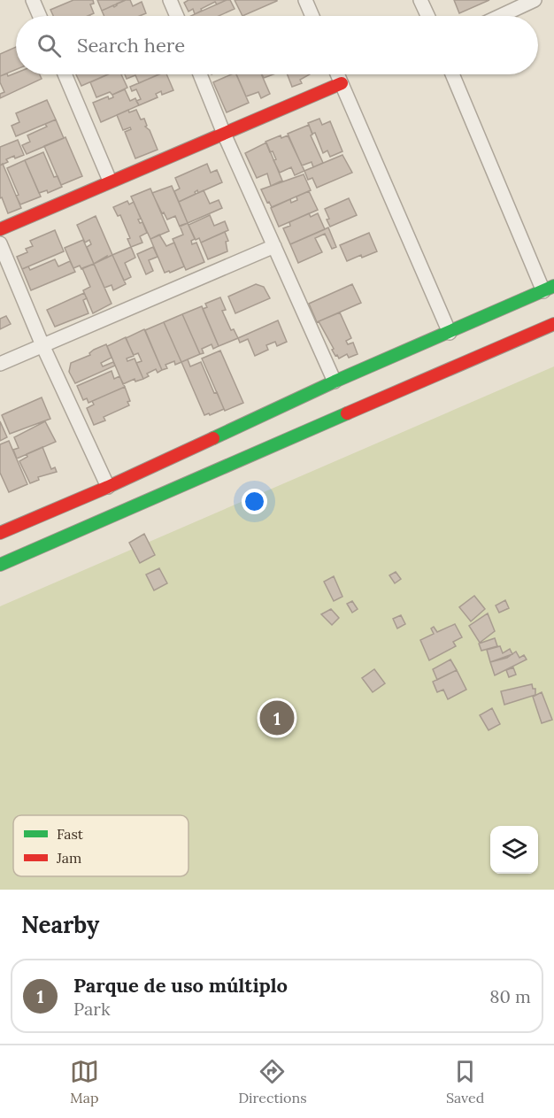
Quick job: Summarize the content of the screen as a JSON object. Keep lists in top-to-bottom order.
{
  "legend": ["Fast", "Jam"],
  "page": {
    "search": "Search here",
    "pins": "1",
    "heading": "Nearby",
    "list": [
      {
        "mark": "1",
        "name": "Parque de uso múltiplo",
        "note": "Park",
        "value": "80 m"
      }
    ],
    "nav": ["Map", "Directions", "Saved"]
  }
}
